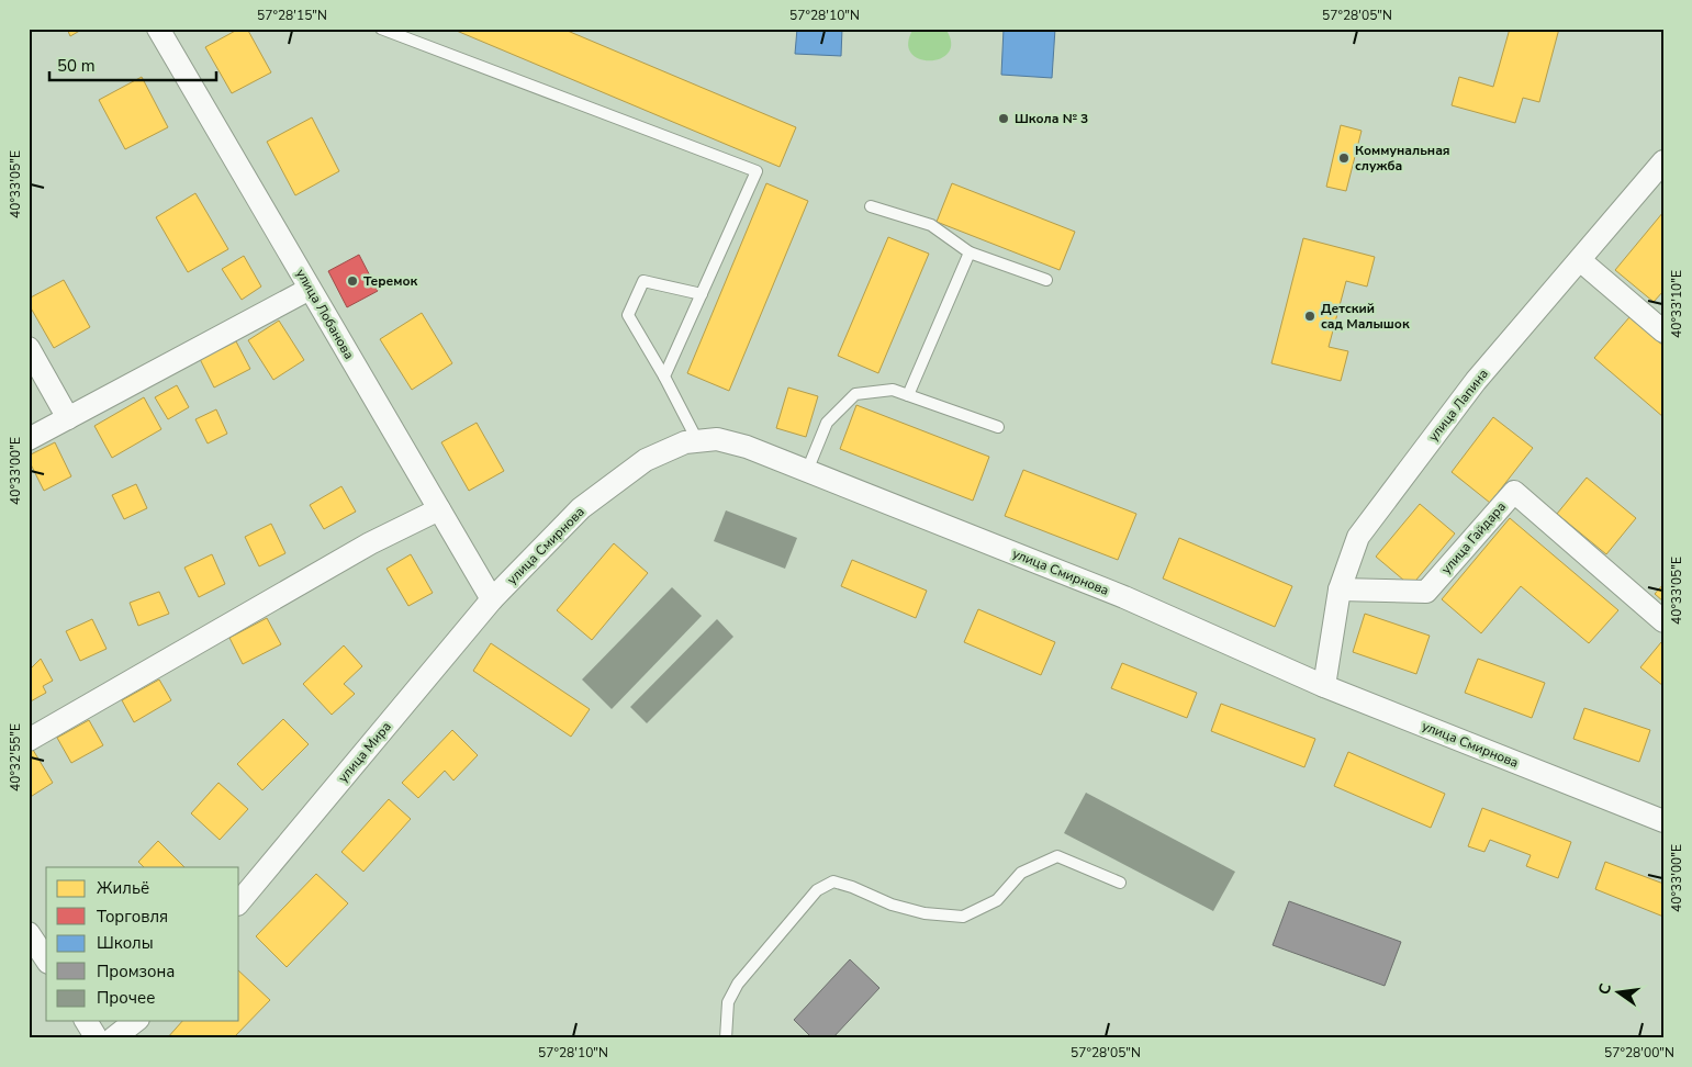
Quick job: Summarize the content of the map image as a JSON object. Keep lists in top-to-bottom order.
{
  "streets": {
    "street": [
      "улица Лобанова",
      "улица Лапина",
      "улица Гайдара",
      "улица Смирнова",
      "улица Мира"
    ]
  },
  "crossings": [
    ["улица Лобанова", "улица Смирнова"],
    ["улица Лобанова", "улица Мира"],
    ["улица Лапина", "улица Гайдара"],
    ["улица Лапина", "улица Смирнова"],
    ["улица Смирнова", "улица Мира"]
  ],
  "places": [
    "Школа № 3",
    "Коммунальная служба",
    "Теремок",
    "Детский сад Малышок"
  ],
  "legend": [
    "Жильё",
    "Торговля",
    "Школы",
    "Промзона",
    "Прочее"
  ],
  "scale_bar": "50 m",
  "north": "left",
  "coordinates": [
    "57°28'15\"N",
    "57°28'10\"N",
    "57°28'05\"N",
    "40°33'05\"E",
    "40°33'10\"E",
    "40°33'00\"E",
    "40°32'55\"E",
    "57°28'00\"N"
  ]
}
